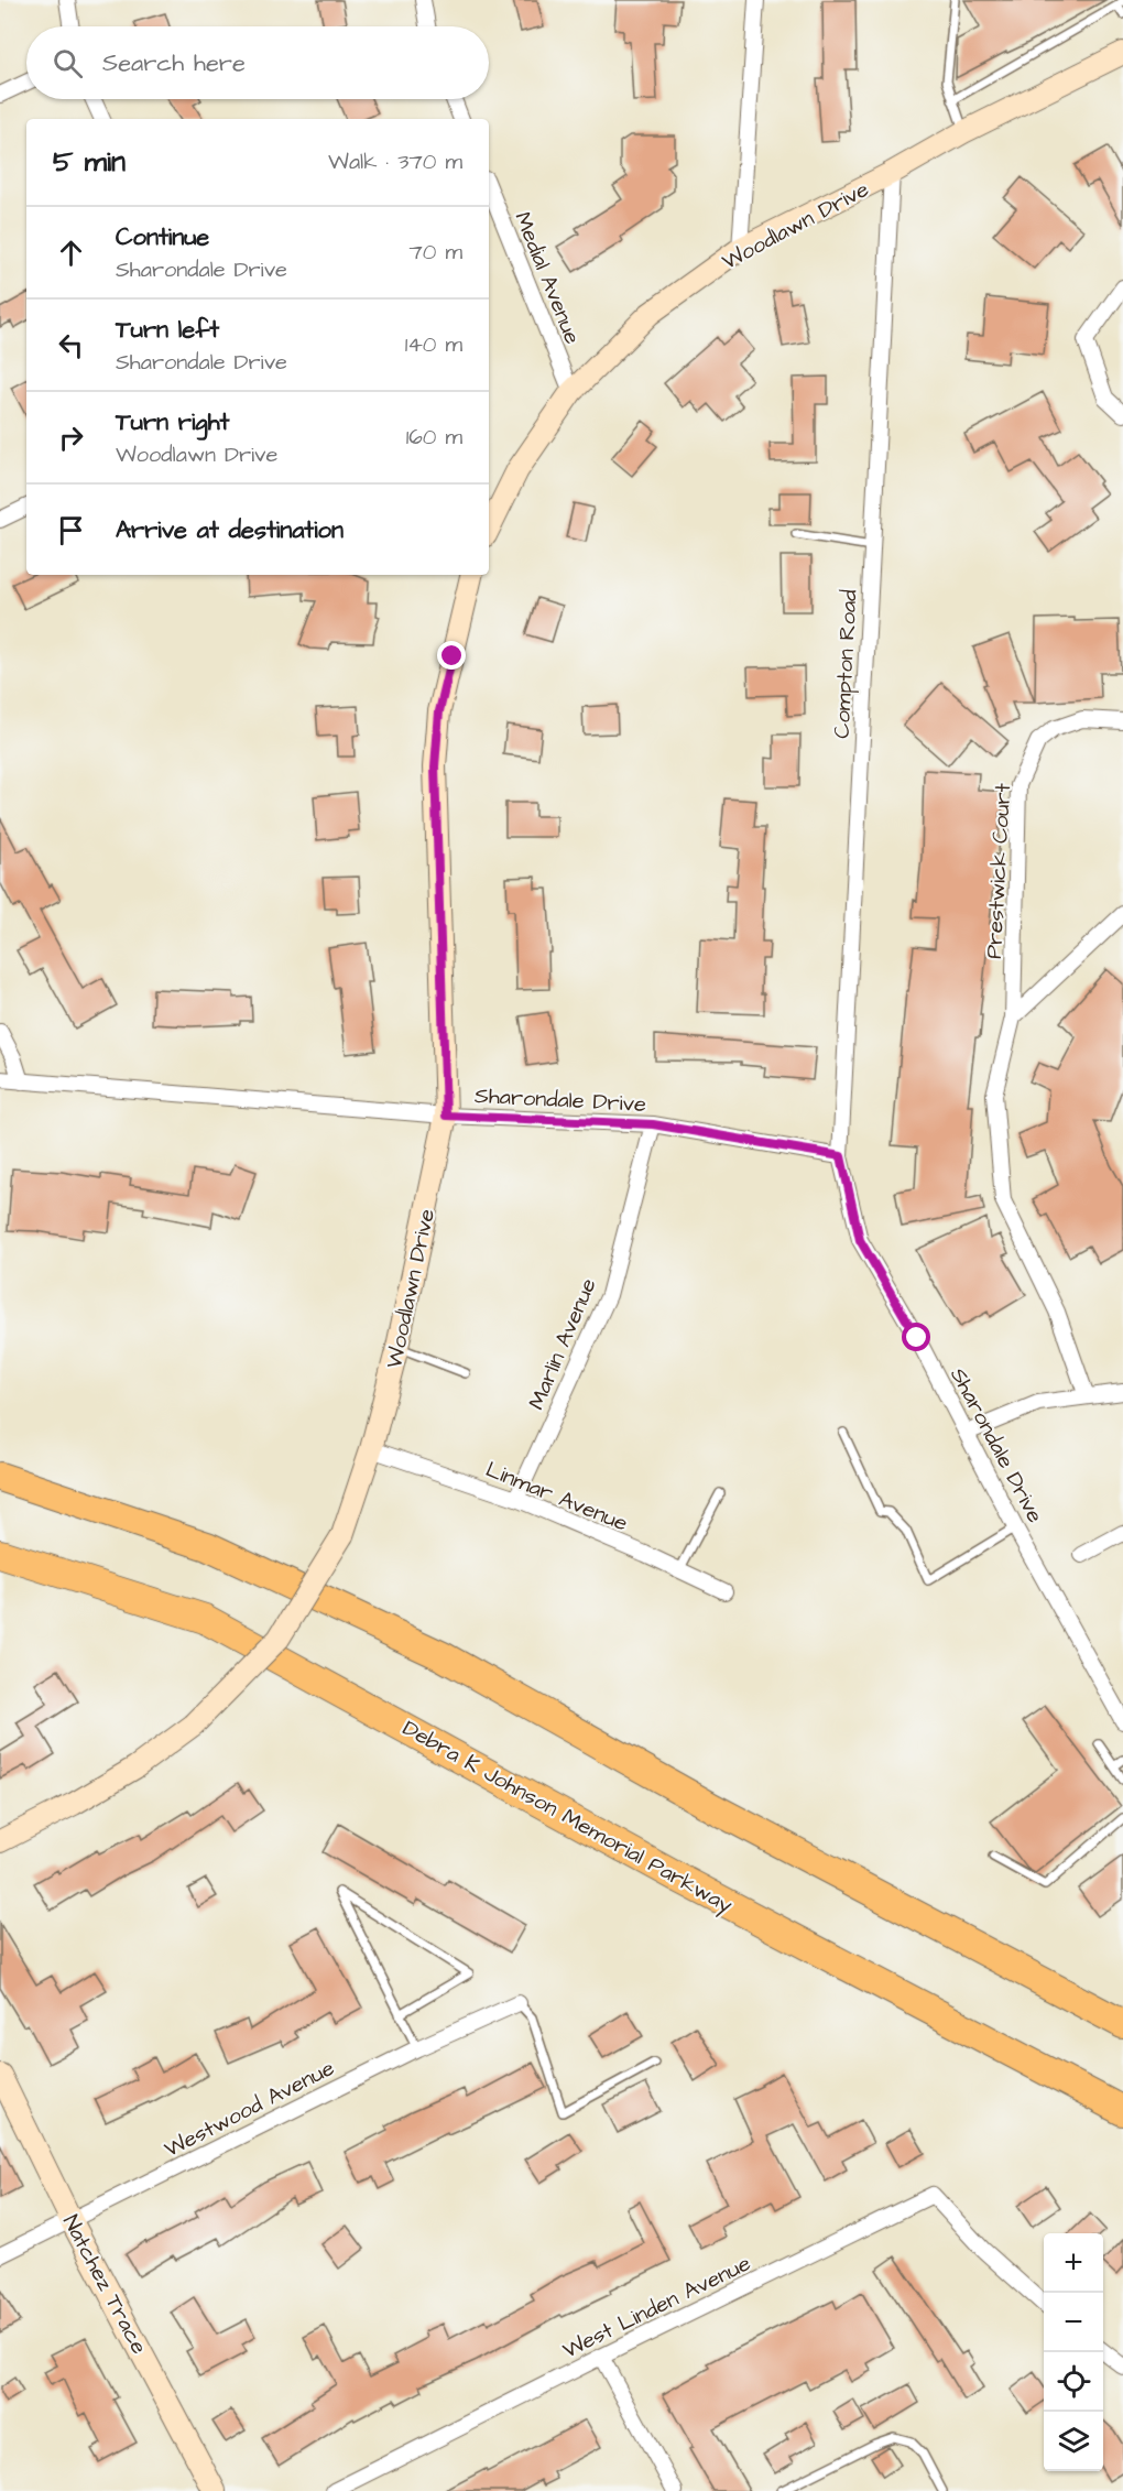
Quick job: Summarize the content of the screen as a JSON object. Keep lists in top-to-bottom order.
{
  "streets": {
    "highway": ["Debra K Johnson Memorial Parkway"],
    "main road": ["Woodlawn Drive", "Natchez Trace"],
    "street": [
      "Medial Avenue",
      "Compton Road",
      "Prestwick Court",
      "Sharondale Drive",
      "Marlin Avenue",
      "Linmar Avenue",
      "Westwood Avenue",
      "West Linden Avenue"
    ]
  },
  "crossings": [
    ["Woodlawn Drive", "Medial Avenue"],
    ["Woodlawn Drive", "Compton Road"],
    ["Woodlawn Drive", "Sharondale Drive"],
    ["Woodlawn Drive", "Linmar Avenue"],
    ["Compton Road", "Sharondale Drive"],
    ["Sharondale Drive", "Marlin Avenue"],
    ["Marlin Avenue", "Linmar Avenue"],
    ["Westwood Avenue", "Natchez Trace"]
  ],
  "page": {
    "search": "Search here",
    "heading": ["5 min", "Walk · 370 m"],
    "list": [
      ["Continue", "Sharondale Drive", "70 m"],
      ["Turn left", "Sharondale Drive", "140 m"],
      ["Turn right", "Woodlawn Drive", "160 m"],
      "Arrive at destination"
    ],
    "map_buttons": ["+", "−"]
  }
}
